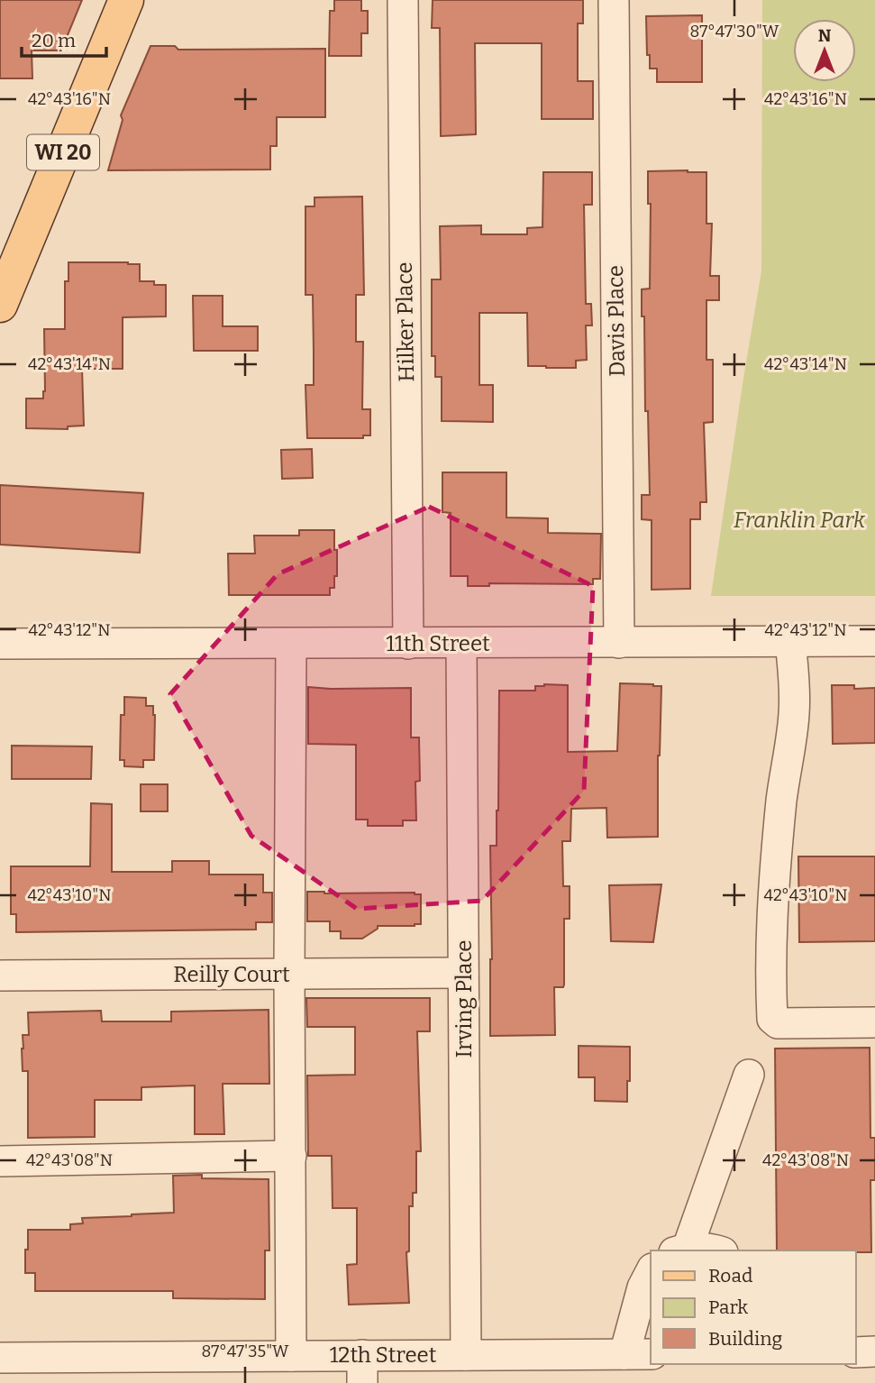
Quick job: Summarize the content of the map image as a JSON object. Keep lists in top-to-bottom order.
{
  "streets": {
    "main road": ["WI 20"],
    "street": [
      "Davis Place",
      "Hilker Place",
      "11th Street",
      "Reilly Court",
      "Irving Place",
      "12th Street"
    ]
  },
  "crossings": [
    ["Davis Place", "11th Street"],
    ["Hilker Place", "11th Street"],
    ["11th Street", "Irving Place"],
    ["Reilly Court", "Irving Place"],
    ["Irving Place", "12th Street"]
  ],
  "parks": ["Franklin Park"],
  "legend": ["Road", "Park", "Building"],
  "scale_bar": "20 m",
  "north": "top",
  "coordinates": [
    "87°47'30\"W",
    "42°43'16\"N",
    "42°43'14\"N",
    "42°43'12\"N",
    "42°43'10\"N",
    "42°43'08\"N",
    "87°47'35\"W"
  ]
}
